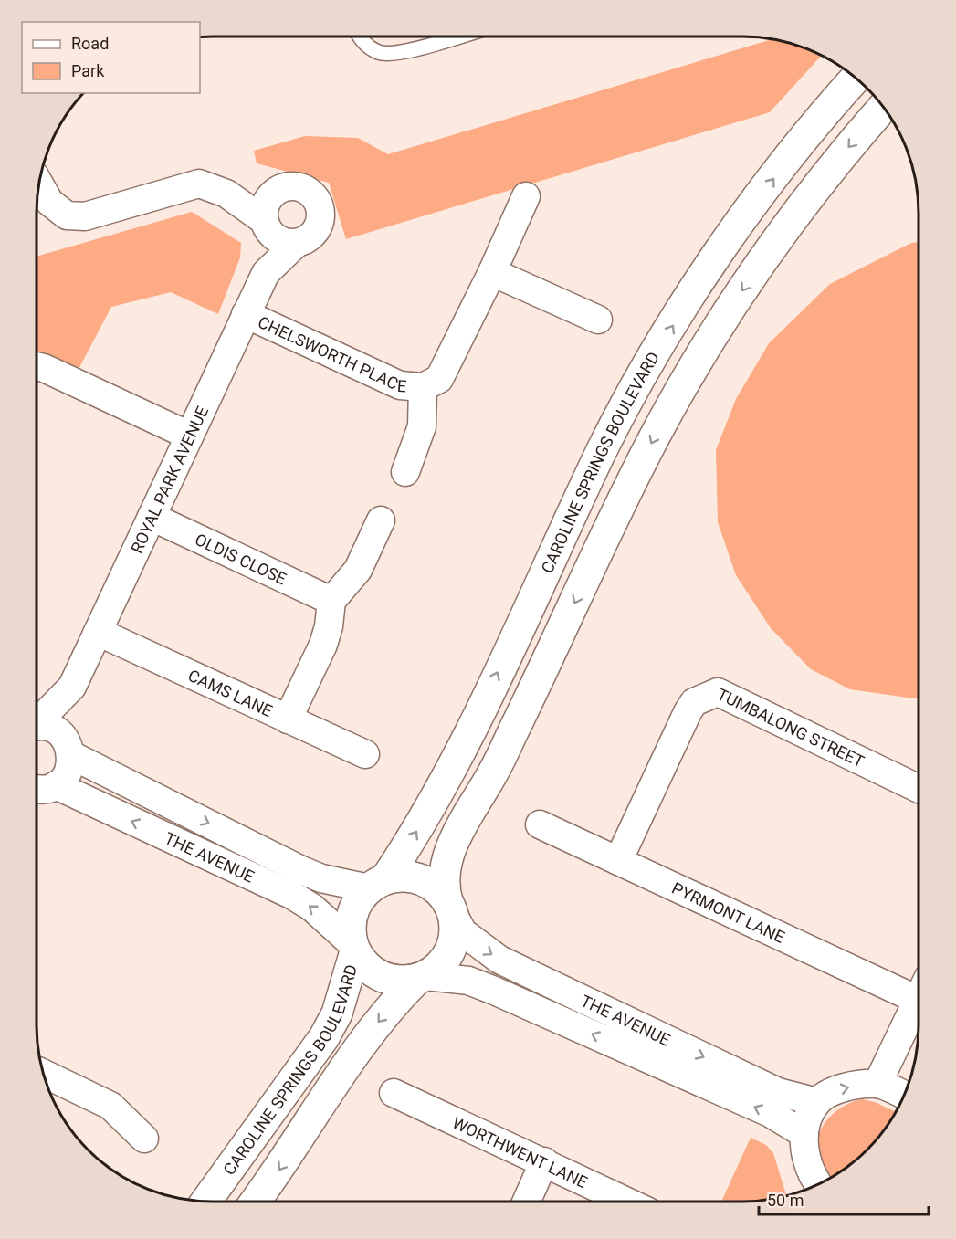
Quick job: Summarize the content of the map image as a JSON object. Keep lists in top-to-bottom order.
{
  "streets": {
    "main road": ["CAROLINE SPRINGS BOULEVARD"],
    "street": [
      "CHELSWORTH PLACE",
      "ROYAL PARK AVENUE",
      "OLDIS CLOSE",
      "CAMS LANE",
      "TUMBALONG STREET",
      "THE AVENUE",
      "PYRMONT LANE",
      "WORTHWENT LANE"
    ]
  },
  "crossings": [
    ["CHELSWORTH PLACE", "ROYAL PARK AVENUE"],
    ["CAROLINE SPRINGS BOULEVARD", "THE AVENUE"],
    ["ROYAL PARK AVENUE", "OLDIS CLOSE"],
    ["ROYAL PARK AVENUE", "CAMS LANE"],
    ["ROYAL PARK AVENUE", "THE AVENUE"],
    ["TUMBALONG STREET", "PYRMONT LANE"]
  ],
  "legend": ["Road", "Park"],
  "scale_bar": "50 m"
}
